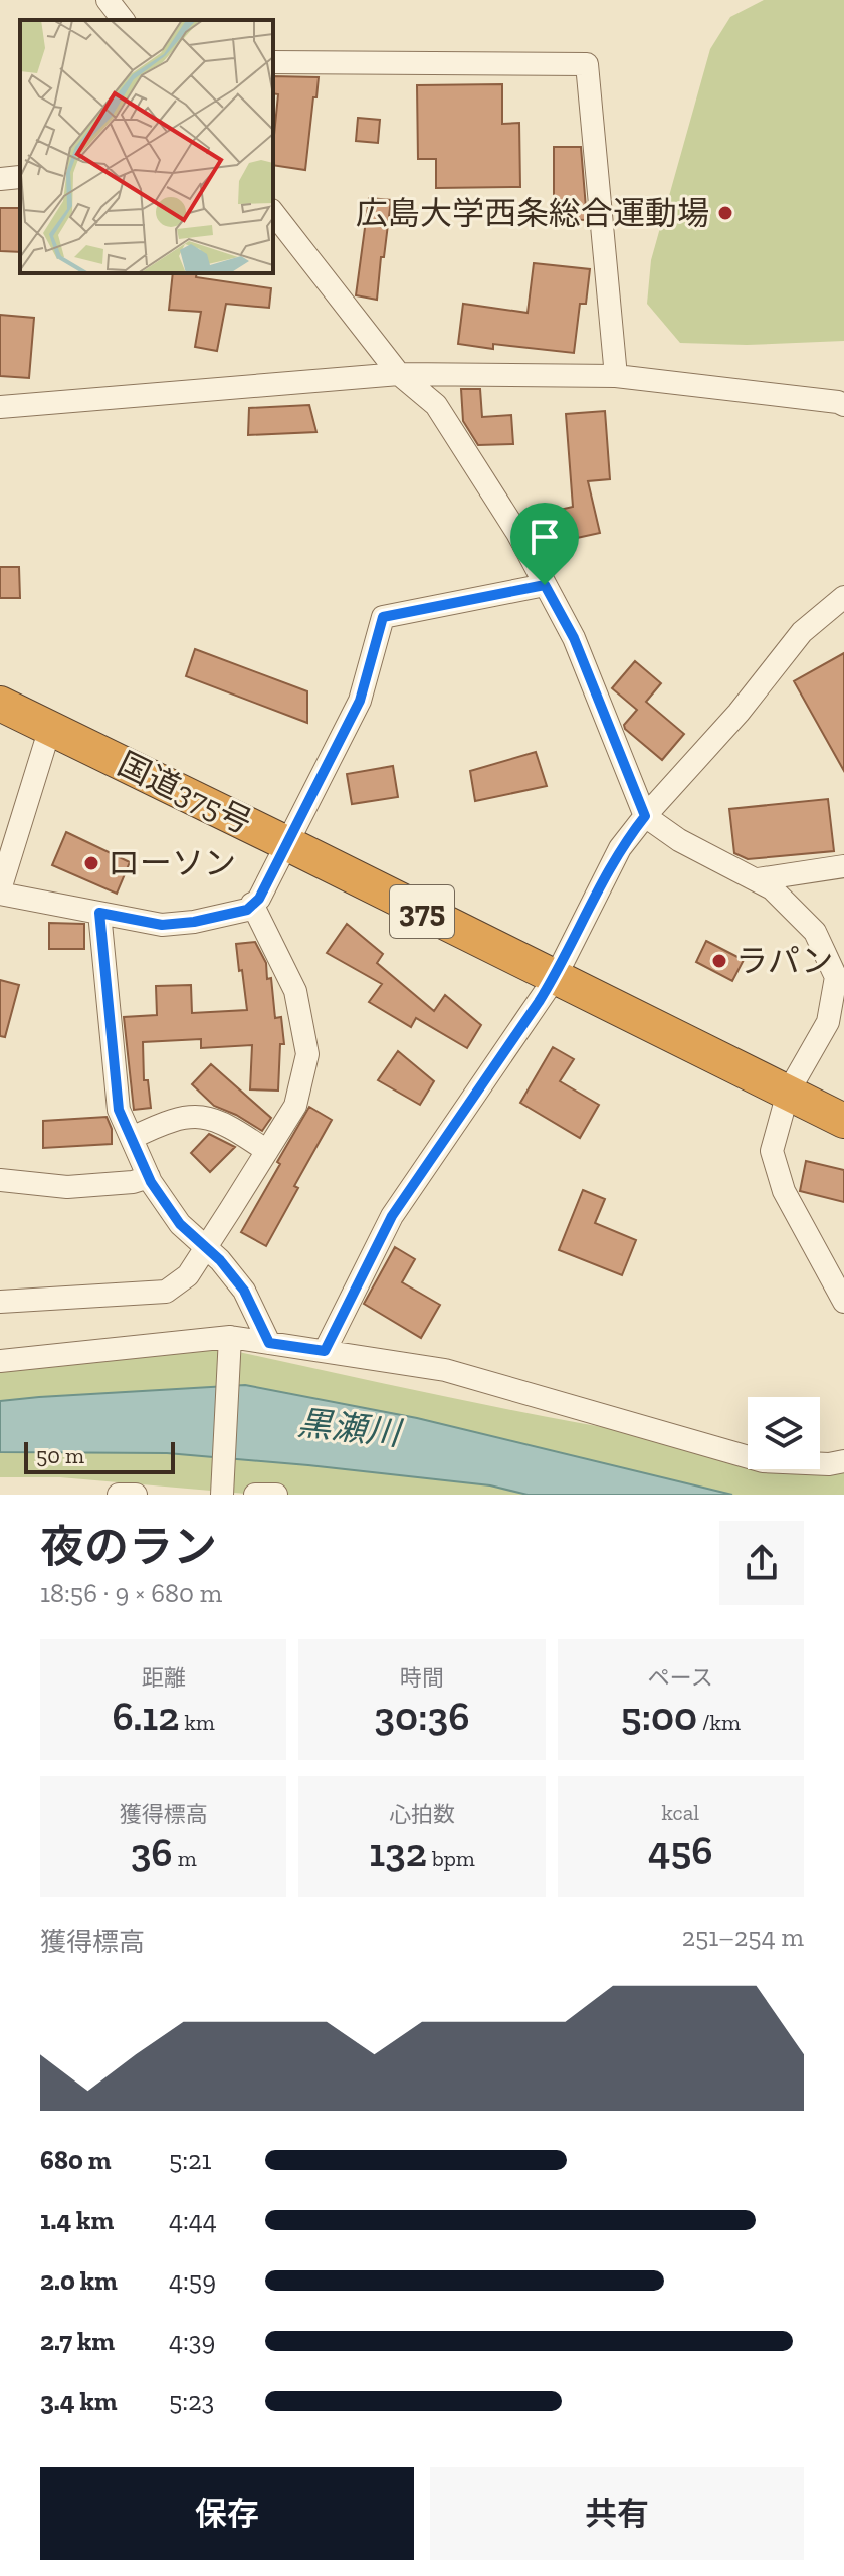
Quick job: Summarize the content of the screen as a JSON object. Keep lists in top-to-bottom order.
{
  "streets": {
    "highway": ["国道375号", "375"]
  },
  "water": ["黒瀬川"],
  "places": ["広島大学西条総合運動場", "ローソン", "ラパン"],
  "scale_bar": "50 m",
  "page": {
    "scale": "50 m",
    "heading": ["夜のラン", "18:56 · 9 × 680 m"],
    "stats": [
      ["距離", "6.12 km"],
      ["時間", "30:36"],
      ["ペース", "5:00 /km"],
      ["獲得標高", "36 m"],
      ["心拍数", "132 bpm"],
      ["kcal", "456"]
    ],
    "chart": ["獲得標高", "251–254 m"],
    "list": [
      {
        "name": "680 m",
        "note": "5:21"
      },
      {
        "name": "1.4 km",
        "note": "4:44"
      },
      {
        "name": "2.0 km",
        "note": "4:59"
      },
      {
        "name": "2.7 km",
        "note": "4:39"
      },
      {
        "name": "3.4 km",
        "note": "5:23"
      }
    ],
    "buttons": ["保存", "共有"]
  }
}
